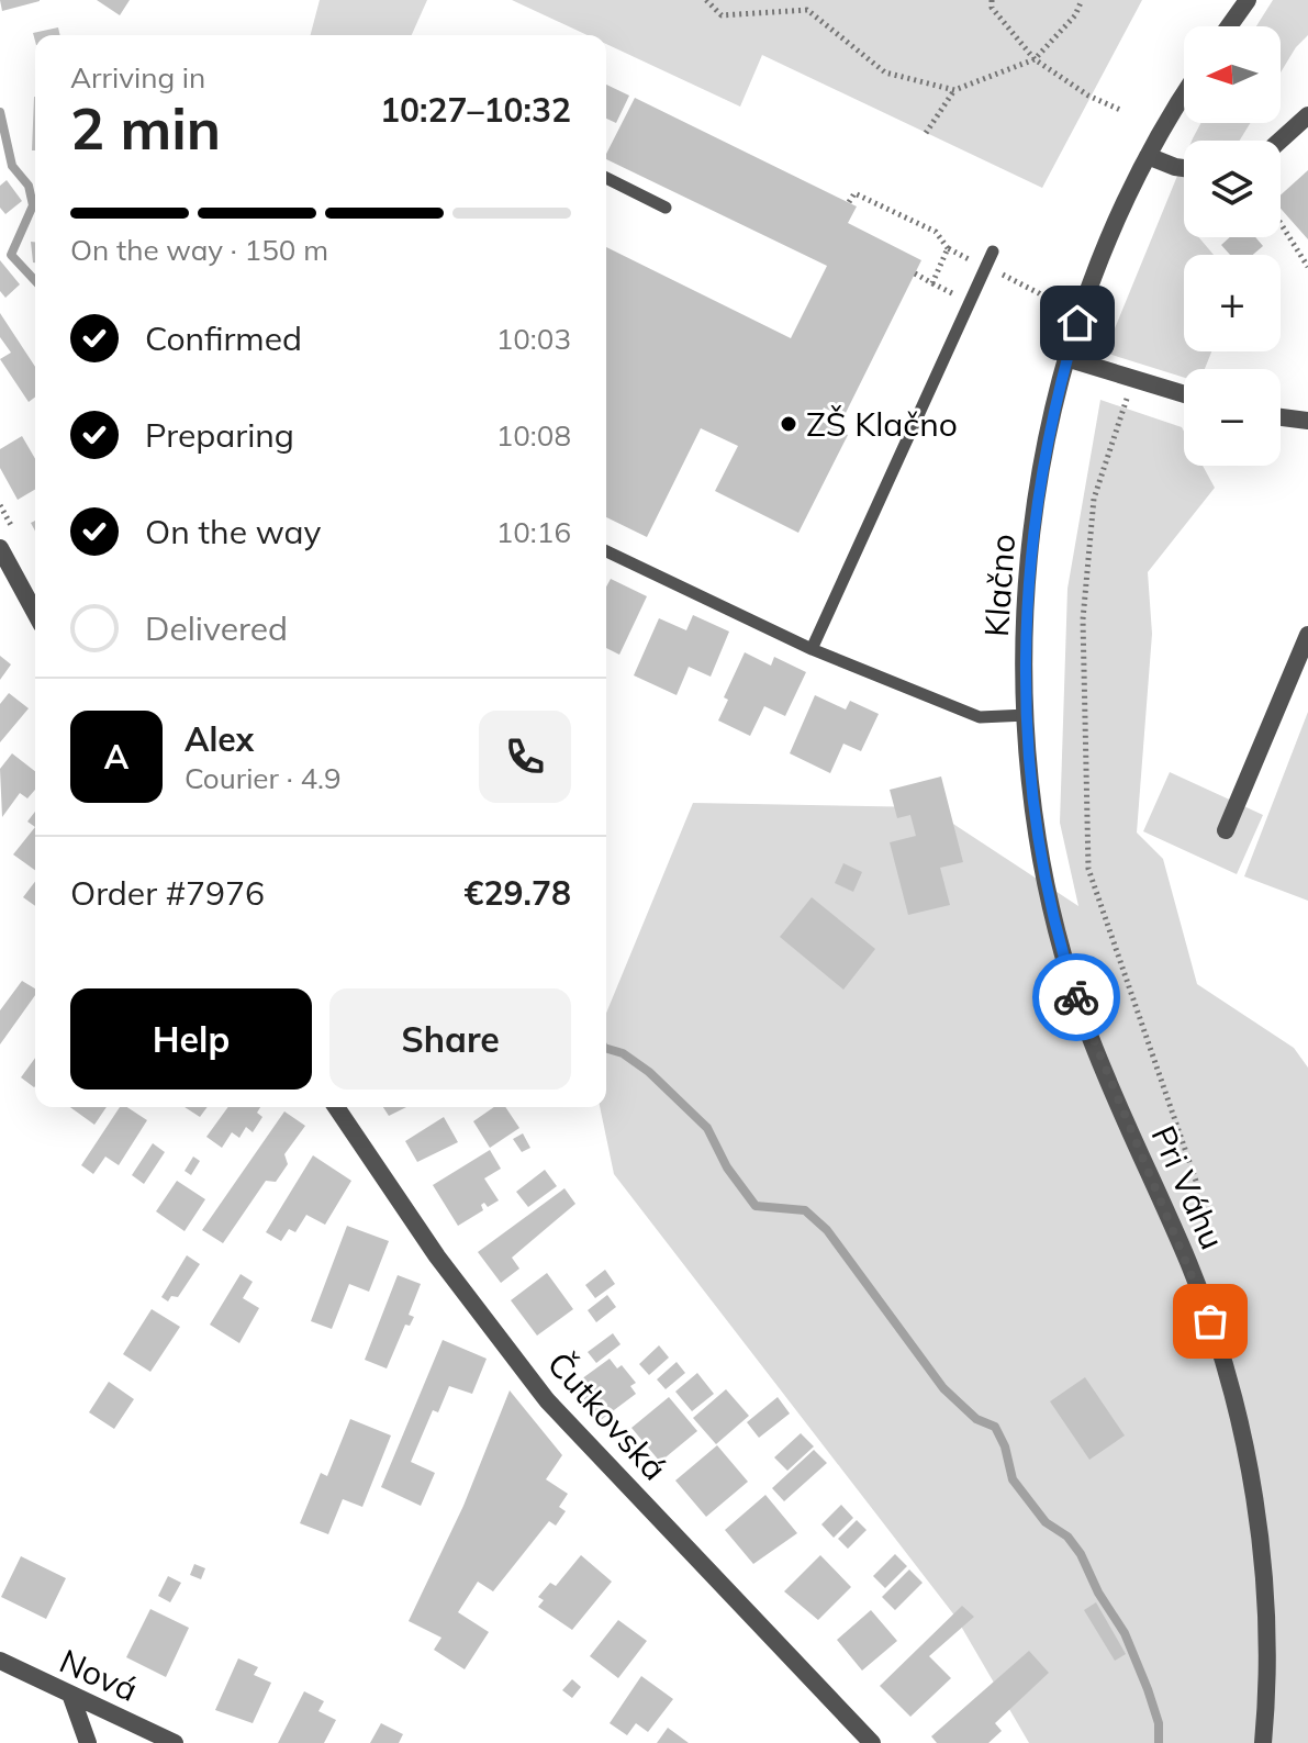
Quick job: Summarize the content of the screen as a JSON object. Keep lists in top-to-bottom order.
{
  "streets": {
    "street": [
      "Klačno",
      "Pri Váhu",
      "Čutkovská",
      "Nová"
    ]
  },
  "crossings": [
    ["Klačno", "Pri Váhu"]
  ],
  "places": ["ZŠ Klačno"],
  "north": "left",
  "page": {
    "map_buttons": ["+", "−"],
    "heading": ["2 min", "Arriving in", "10:27–10:32"],
    "panel": [
      "Alex",
      "Courier · 4.9",
      "Order #7976",
      "€29.78"
    ],
    "bar": "On the way · 150 m",
    "list": [
      ["Confirmed", "10:03"],
      ["Preparing", "10:08"],
      ["On the way", "10:16"],
      "Delivered"
    ],
    "round": "A",
    "buttons": ["Help", "Share"]
  }
}
